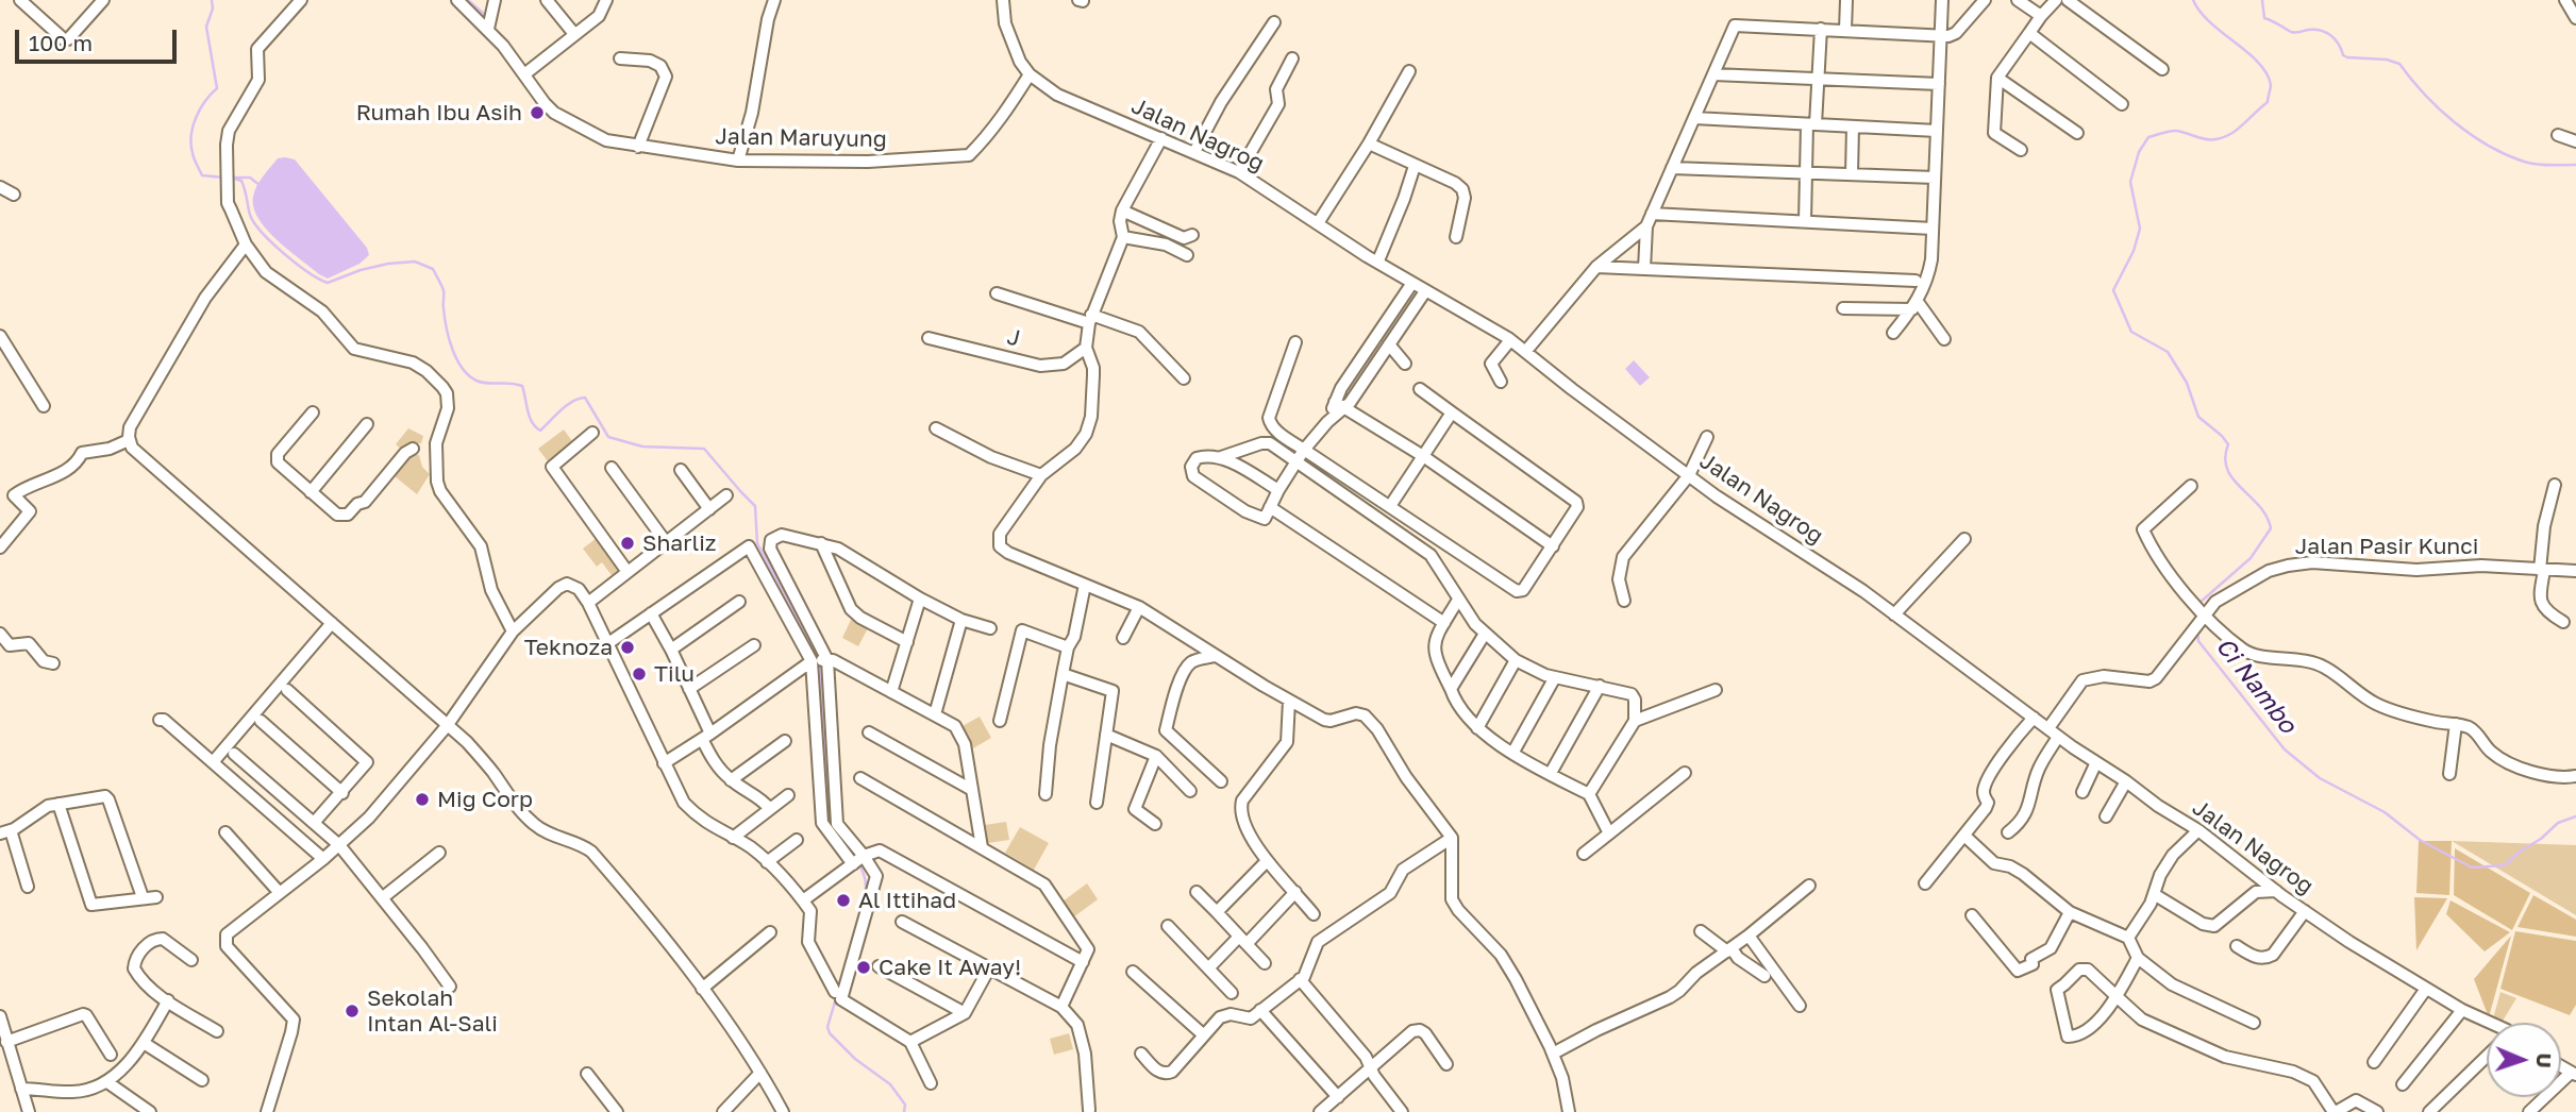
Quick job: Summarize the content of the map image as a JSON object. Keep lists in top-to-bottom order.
{
  "streets": {
    "street": [
      "Jalan Nagrog",
      "Jalan Maruyung",
      "J",
      "Jalan Pasir Kunci"
    ]
  },
  "crossings": [
    ["Jalan Nagrog", "Jalan Maruyung"],
    ["Jalan Nagrog", "Jalan Pasir Kunci"]
  ],
  "water": ["Ci Nambo"],
  "places": [
    "Rumah Ibu Asih",
    "Sharliz",
    "Teknoza",
    "Tilu",
    "Mig Corp",
    "Al Ittihad",
    "Cake It Away!",
    "Sekolah Intan Al-Sali"
  ],
  "scale_bar": "100 m",
  "north": "right"
}
